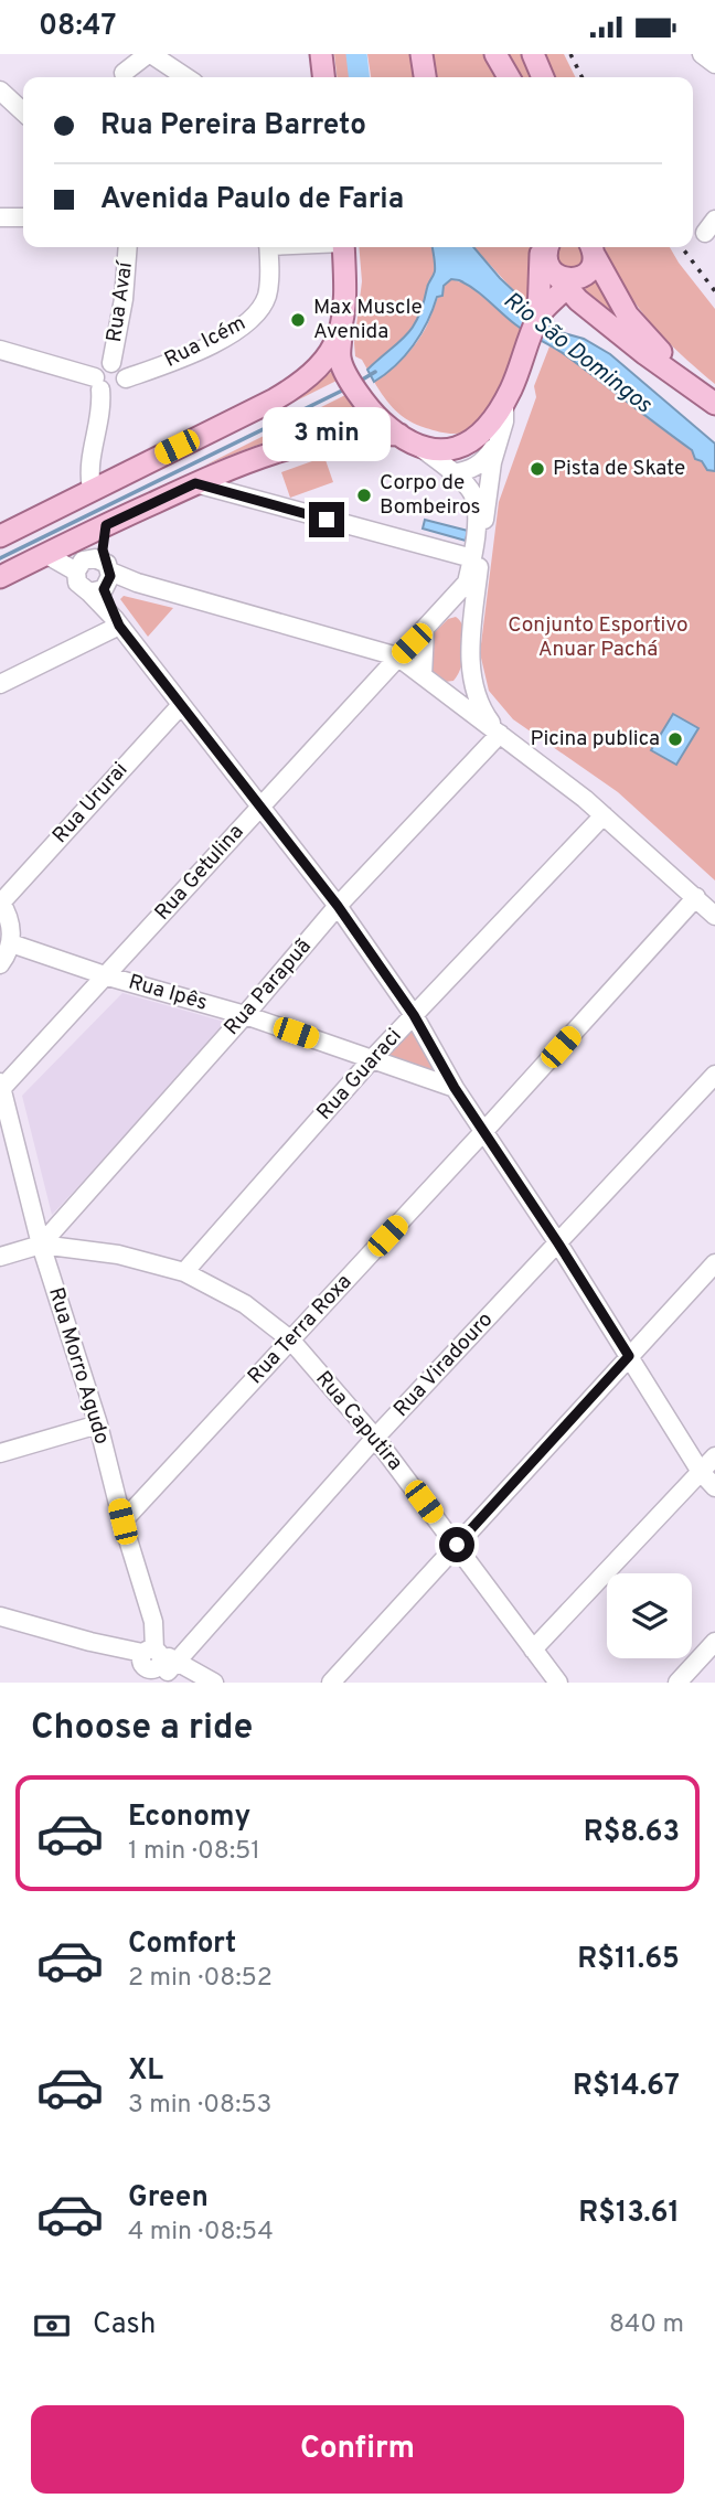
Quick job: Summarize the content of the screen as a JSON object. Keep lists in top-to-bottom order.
{
  "streets": {
    "street": [
      "Rua Avaí",
      "Rua Icém",
      "Rua Ururai",
      "Rua Getulina",
      "Rua Parapuã",
      "Rua Ipês",
      "Rua Guaraci",
      "Rua Terra Roxa",
      "Rua Viradouro",
      "Rua Morro Agudo",
      "Rua Caputira"
    ]
  },
  "crossings": [
    ["Rua Avaí", "Rua Icém"],
    ["Rua Getulina", "Rua Ipês"],
    ["Rua Getulina", "Rua Morro Agudo"],
    ["Rua Parapuã", "Rua Ipês"],
    ["Rua Parapuã", "Rua Morro Agudo"],
    ["Rua Parapuã", "Rua Caputira"],
    ["Rua Ipês", "Rua Guaraci"],
    ["Rua Guaraci", "Rua Caputira"],
    ["Rua Terra Roxa", "Rua Morro Agudo"],
    ["Rua Terra Roxa", "Rua Caputira"],
    ["Rua Viradouro", "Rua Morro Agudo"],
    ["Rua Viradouro", "Rua Caputira"],
    ["Rua Morro Agudo", "Rua Caputira"]
  ],
  "water": ["Rio São Domingos"],
  "parks": ["Conjunto Esportivo Anuar Pachá"],
  "places": [
    "Max Muscle Avenida",
    "Pista de Skate",
    "Corpo de Bombeiros",
    "Picina publica"
  ],
  "page": {
    "status": "08:47",
    "banner": ["Rua Pereira Barreto", "Avenida Paulo de Faria"],
    "bubble": "3 min",
    "heading": "Choose a ride",
    "list": [
      {
        "name": "Economy",
        "note": "1 min · 08:51",
        "value": "R$8.63"
      },
      {
        "name": "Comfort",
        "note": "2 min · 08:52",
        "value": "R$11.65"
      },
      {
        "name": "XL",
        "note": "3 min · 08:53",
        "value": "R$14.67"
      },
      {
        "name": "Green",
        "note": "4 min · 08:54",
        "value": "R$13.61"
      }
    ],
    "pay": ["Cash", "840 m"],
    "buttons": "Confirm"
  }
}
